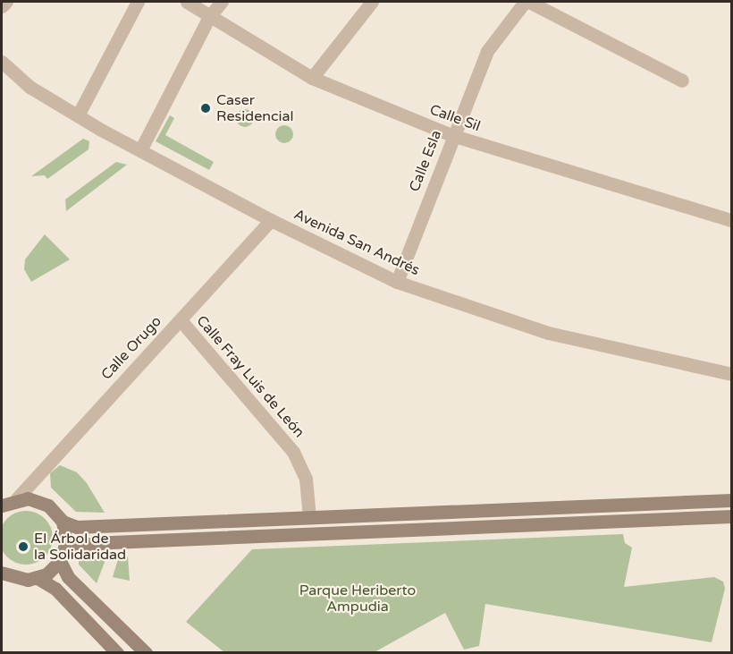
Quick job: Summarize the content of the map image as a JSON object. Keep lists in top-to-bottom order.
{
  "streets": {
    "street": [
      "Calle Sil",
      "Calle Esla",
      "Avenida San Andrés",
      "Calle Orugo",
      "Calle Fray Luis de León"
    ]
  },
  "crossings": [
    ["Calle Sil", "Calle Esla"],
    ["Calle Esla", "Avenida San Andrés"],
    ["Avenida San Andrés", "Calle Orugo"],
    ["Calle Orugo", "Calle Fray Luis de León"]
  ],
  "parks": ["Parque Heriberto Ampudia"],
  "places": ["Caser Residencial", "El Árbol de la Solidaridad"]
}
